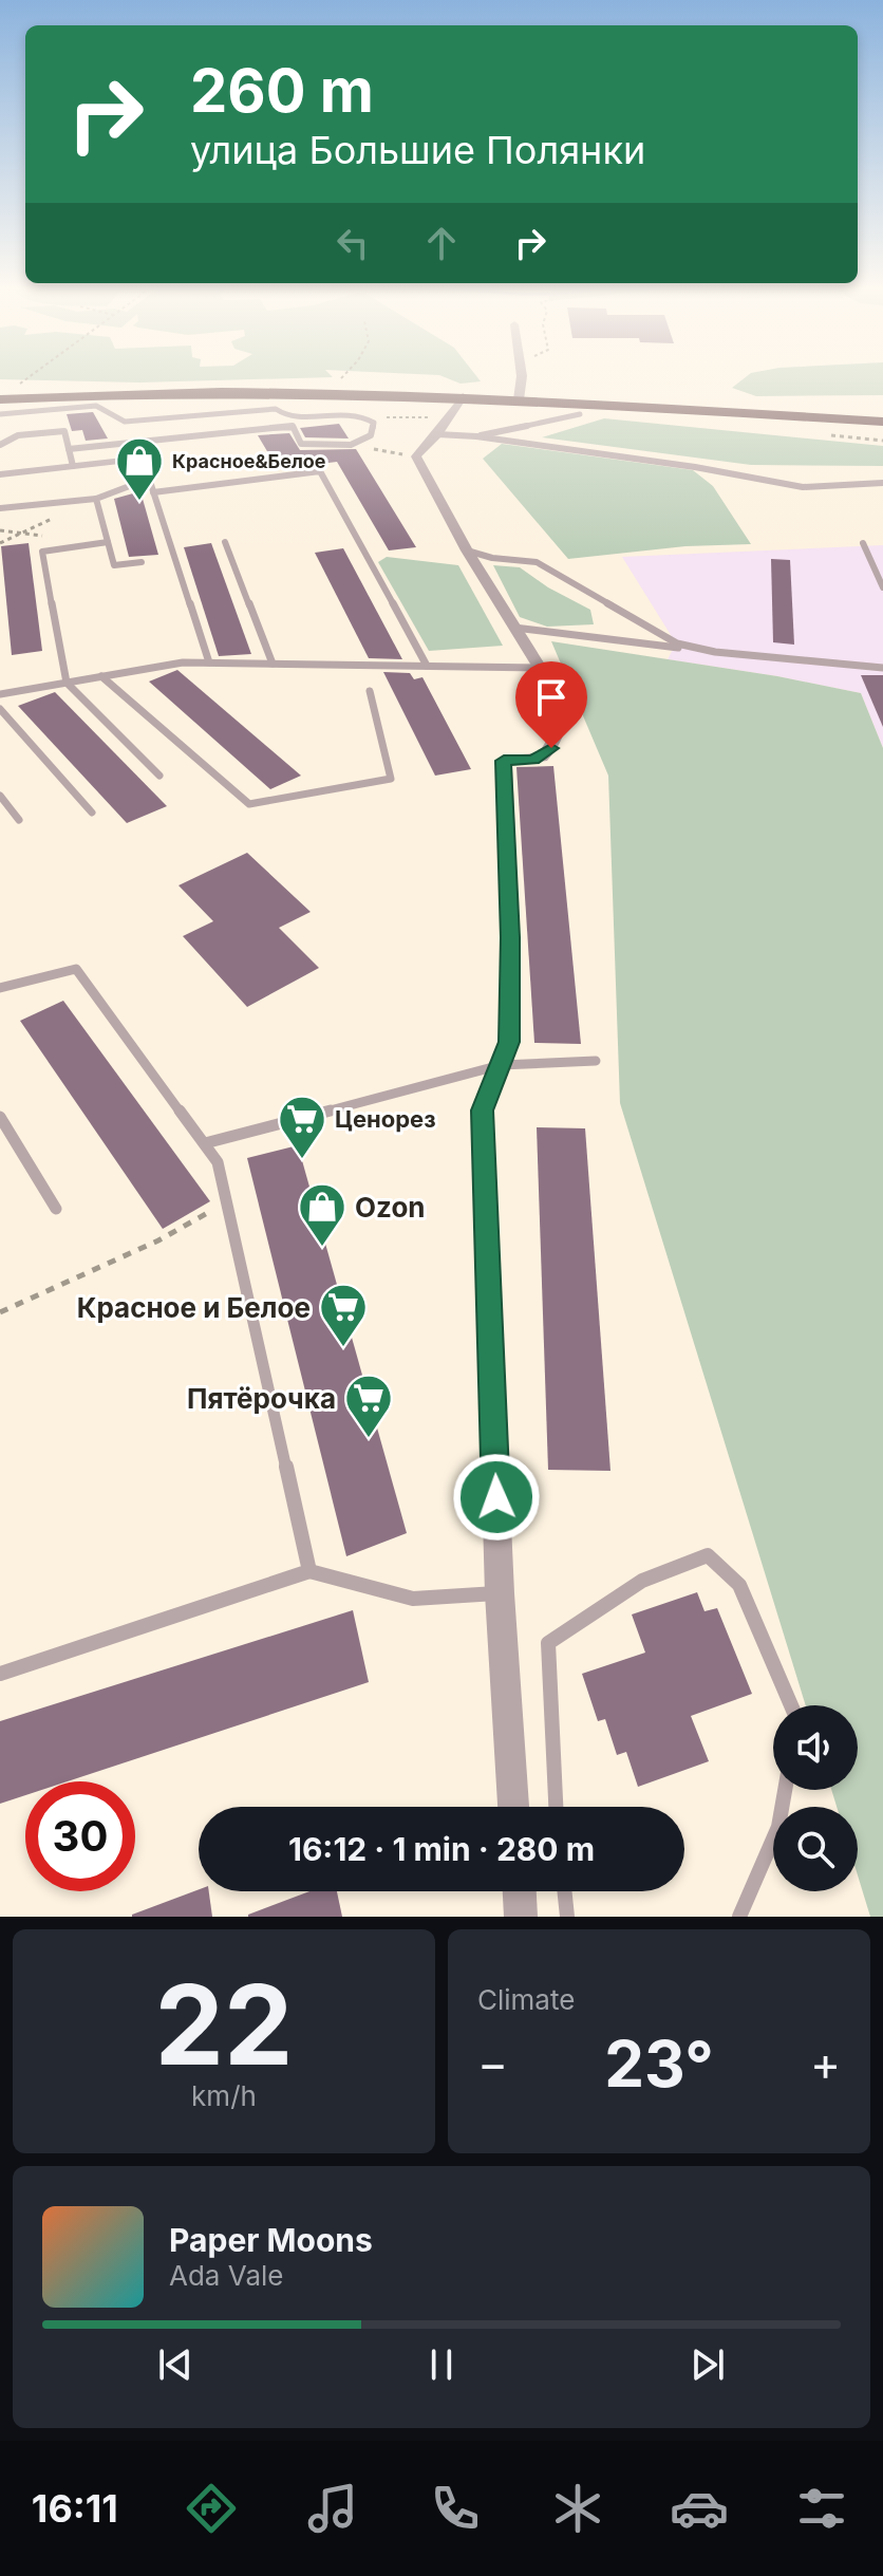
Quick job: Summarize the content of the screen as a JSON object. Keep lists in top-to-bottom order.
{
  "places": {
    "shop": ["Красное&Белое", "Ozon"],
    "supermarket": ["Ценорез", "Красное и Белое", "Пятёрочка"]
  },
  "page": {
    "turn": ["260 m", "улица Большие Полянки"],
    "limit": "30",
    "trip": "16:12 · 1 min · 280 m",
    "tile": [
      ["22", "km/h"],
      "Climate"
    ],
    "heat": ["−", "23°", "+"],
    "song": ["Paper Moons", "Ada Vale"],
    "tabs": "16:11"
  }
}
